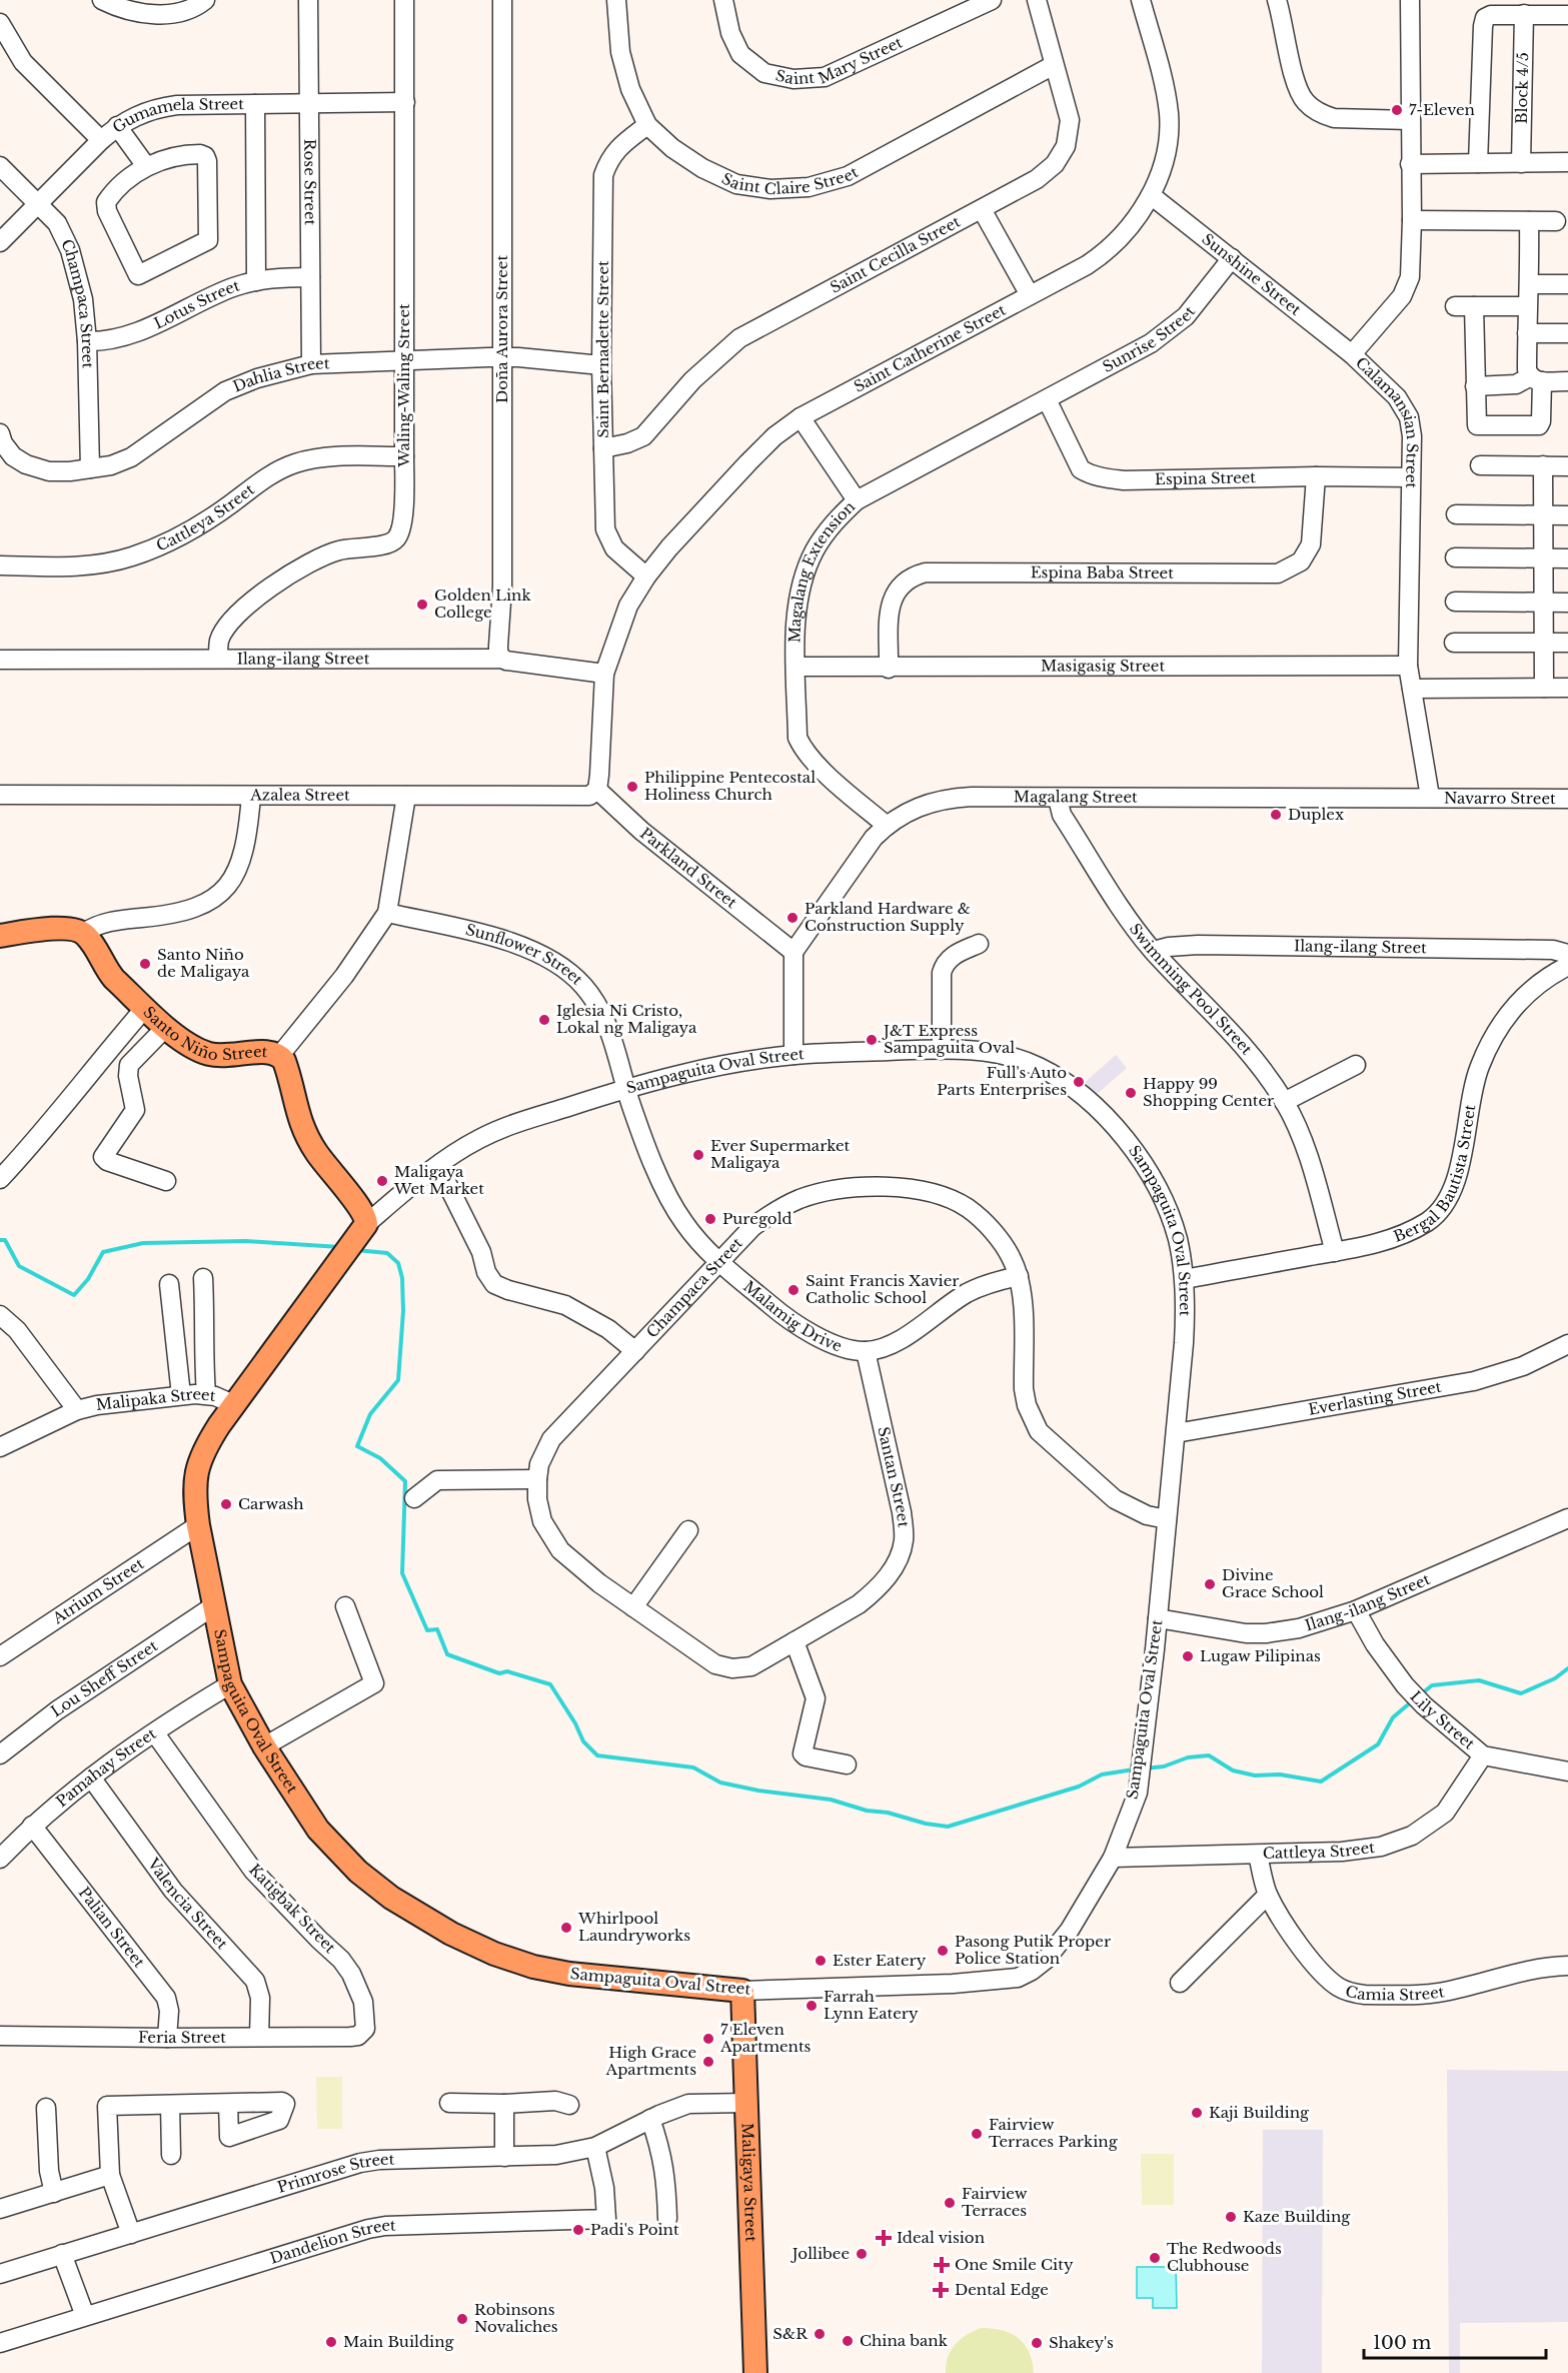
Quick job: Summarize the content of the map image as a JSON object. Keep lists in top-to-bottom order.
{
  "streets": {
    "main road": ["Santo Niño Street", "Sampaguita Oval Street", "Maligaya Street"],
    "street": [
      "Saint Mary Street",
      "Block 4/5",
      "Gumamela Street",
      "Saint Claire Street",
      "Rose Street",
      "Saint Cecilla Street",
      "Sunshine Street",
      "Champaca Street",
      "Lotus Street",
      "Doña Aurora Street",
      "Sunrise Street",
      "Saint Catherine Street",
      "Saint Bernadette Street",
      "Dahlia Street",
      "Waling-Waling Street",
      "Calamansian Street",
      "Espina Street",
      "Cattleya Street",
      "Espina Baba Street",
      "Magalang Extension",
      "Ilang-ilang Street",
      "Masigasig Street",
      "Azalea Street",
      "Magalang Street",
      "Navarro Street",
      "Parkland Street",
      "Sunflower Street",
      "Swimming Pool Street",
      "Bergal Bautista Street",
      "Malamig Drive",
      "Everlasting Street",
      "Malipaka Street",
      "Santan Street",
      "Atrium Street",
      "Lou Sheff Street",
      "Lily Street",
      "Pamahay Street",
      "Valencia Street",
      "Katigbak Street",
      "Palian Street",
      "Camia Street",
      "Feria Street",
      "Primrose Street",
      "Dandelion Street"
    ]
  },
  "crossings": [
    ["Gumamela Street", "Rose Street"],
    ["Gumamela Street", "Champaca Street"],
    ["Gumamela Street", "Waling-Waling Street"],
    ["Saint Claire Street", "Saint Cecilla Street"],
    ["Saint Claire Street", "Saint Bernadette Street"],
    ["Rose Street", "Lotus Street"],
    ["Rose Street", "Dahlia Street"],
    ["Saint Cecilla Street", "Saint Bernadette Street"],
    ["Sunshine Street", "Sunrise Street"],
    ["Sunshine Street", "Saint Catherine Street"],
    ["Sunshine Street", "Calamansian Street"],
    ["Champaca Street", "Lotus Street"],
    ["Champaca Street", "Dahlia Street"],
    ["Champaca Street", "Sampaguita Oval Street"],
    ["Champaca Street", "Malamig Drive"],
    ["Champaca Street", "Santan Street"],
    ["Doña Aurora Street", "Dahlia Street"],
    ["Doña Aurora Street", "Ilang-ilang Street"],
    ["Sunrise Street", "Espina Street"],
    ["Sunrise Street", "Magalang Extension"],
    ["Saint Catherine Street", "Saint Bernadette Street"],
    ["Saint Catherine Street", "Ilang-ilang Street"],
    ["Saint Bernadette Street", "Dahlia Street"],
    ["Dahlia Street", "Waling-Waling Street"],
    ["Waling-Waling Street", "Cattleya Street"],
    ["Waling-Waling Street", "Ilang-ilang Street"],
    ["Calamansian Street", "Espina Street"],
    ["Calamansian Street", "Masigasig Street"],
    ["Calamansian Street", "Magalang Street"],
    ["Calamansian Street", "Navarro Street"],
    ["Espina Street", "Espina Baba Street"],
    ["Espina Street", "Magalang Extension"],
    ["Cattleya Street", "Sampaguita Oval Street"],
    ["Cattleya Street", "Lily Street"],
    ["Cattleya Street", "Camia Street"],
    ["Espina Baba Street", "Masigasig Street"],
    ["Magalang Extension", "Masigasig Street"],
    ["Magalang Extension", "Magalang Street"],
    ["Ilang-ilang Street", "Swimming Pool Street"],
    ["Ilang-ilang Street", "Sampaguita Oval Street"],
    ["Ilang-ilang Street", "Lily Street"],
    ["Azalea Street", "Parkland Street"],
    ["Magalang Street", "Navarro Street"],
    ["Magalang Street", "Parkland Street"],
    ["Magalang Street", "Swimming Pool Street"],
    ["Sunflower Street", "Sampaguita Oval Street"],
    ["Sunflower Street", "Malamig Drive"],
    ["Swimming Pool Street", "Bergal Bautista Street"],
    ["Santo Niño Street", "Sampaguita Oval Street"],
    ["Sampaguita Oval Street", "Bergal Bautista Street"],
    ["Sampaguita Oval Street", "Malamig Drive"],
    ["Sampaguita Oval Street", "Everlasting Street"],
    ["Sampaguita Oval Street", "Malipaka Street"],
    ["Sampaguita Oval Street", "Atrium Street"],
    ["Sampaguita Oval Street", "Lou Sheff Street"],
    ["Sampaguita Oval Street", "Pamahay Street"],
    ["Sampaguita Oval Street", "Maligaya Street"],
    ["Malamig Drive", "Santan Street"],
    ["Pamahay Street", "Valencia Street"],
    ["Pamahay Street", "Katigbak Street"],
    ["Pamahay Street", "Palian Street"],
    ["Valencia Street", "Feria Street"],
    ["Katigbak Street", "Feria Street"],
    ["Palian Street", "Feria Street"],
    ["Primrose Street", "Maligaya Street"],
    ["Primrose Street", "Dandelion Street"]
  ],
  "places": {
    "other": [
      "7-Eleven",
      "Golden Link College",
      "Philippine Pentecostal Holiness Church",
      "Duplex",
      "Parkland Hardware & Construction Supply",
      "Santo Niño de Maligaya",
      "Iglesia Ni Cristo, Lokal ng Maligaya",
      "J&T Express Sampaguita Oval",
      "Full's Auto Parts Enterprises",
      "Happy 99 Shopping Center",
      "Ever Supermarket Maligaya",
      "Maligaya Wet Market",
      "Puregold",
      "Saint Francis Xavier Catholic School",
      "Carwash",
      "Divine Grace School",
      "Lugaw Pilipinas",
      "Whirlpool Laundryworks",
      "Pasong Putik Proper Police Station",
      "Ester Eatery",
      "Farrah Lynn Eatery",
      "7 Eleven Apartments",
      "High Grace Apartments",
      "Kaji Building",
      "Fairview Terraces Parking",
      "Fairview Terraces",
      "Kaze Building",
      "Padi's Point",
      "Jollibee",
      "The Redwoods Clubhouse",
      "Robinsons Novaliches",
      "S&R",
      "China bank",
      "Main Building",
      "Shakey's"
    ],
    "health": ["Ideal vision", "One Smile City", "Dental Edge"]
  },
  "scale_bar": "100 m"
}
